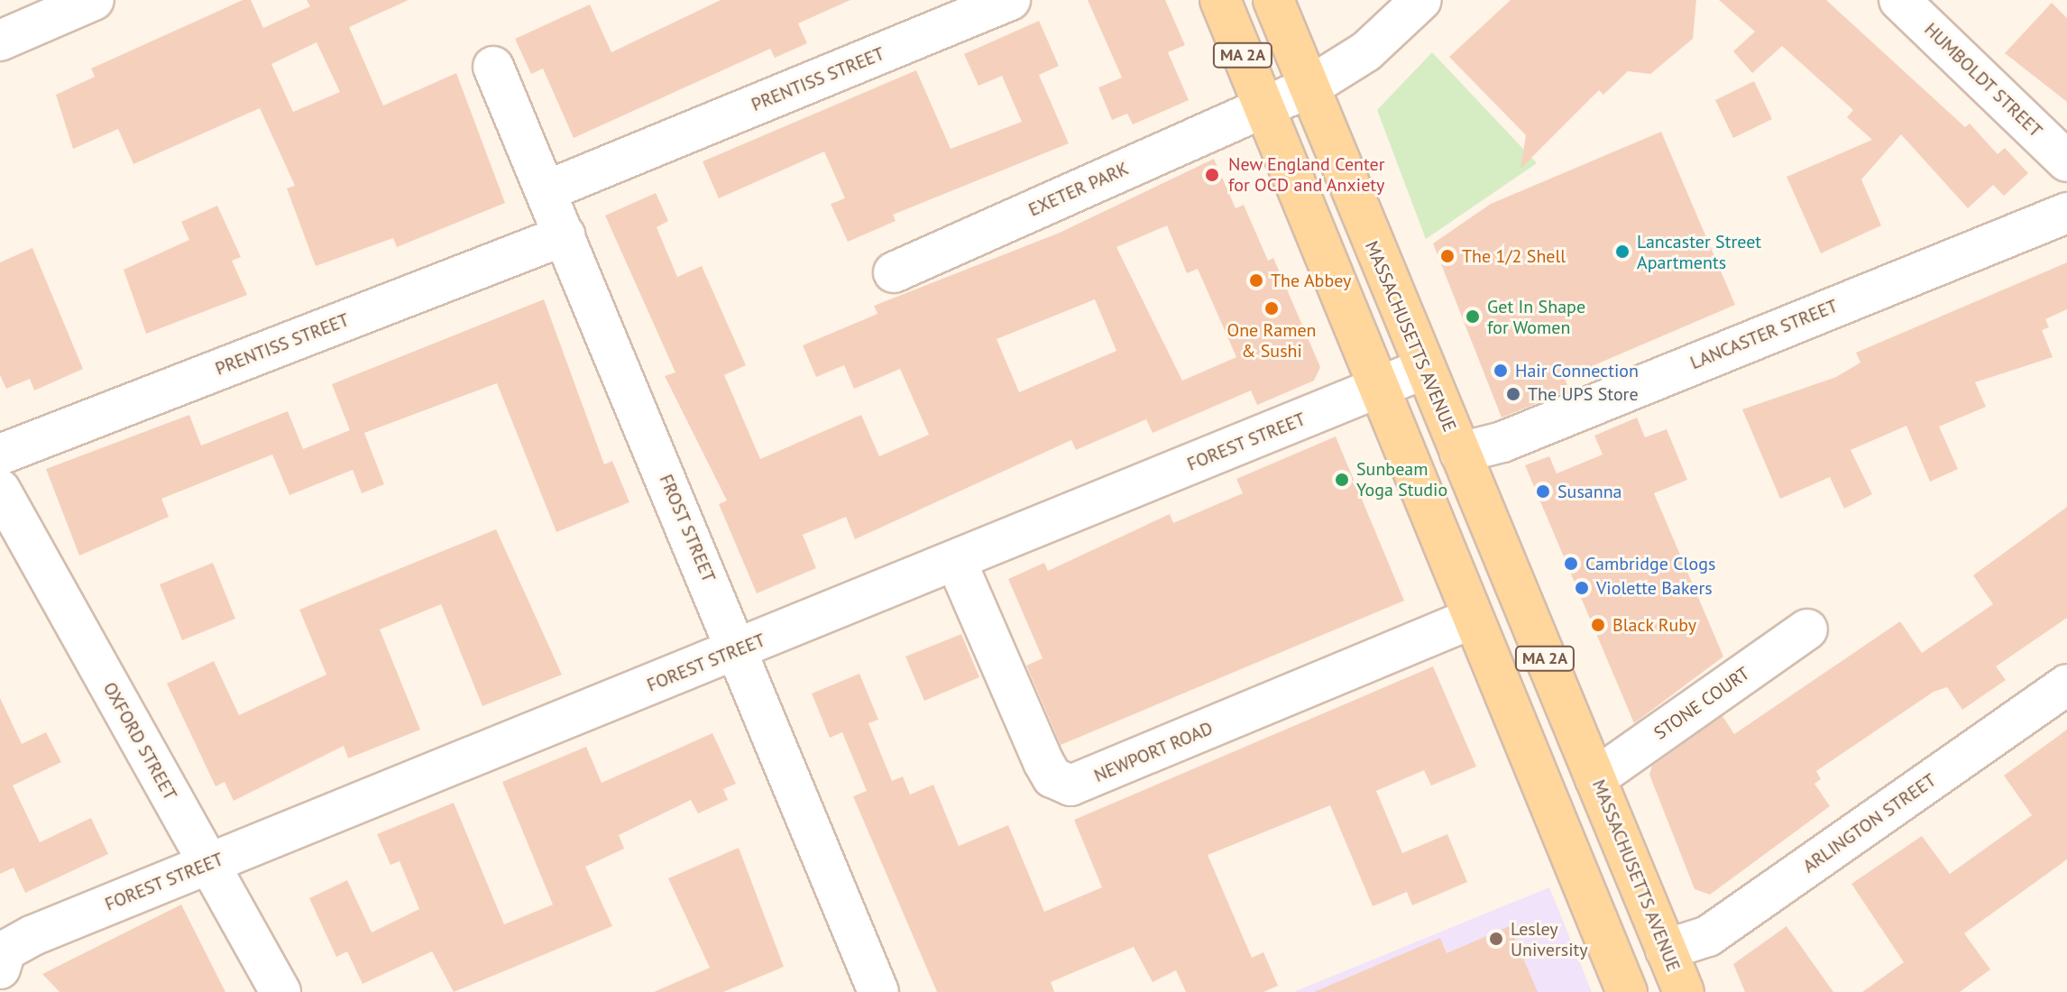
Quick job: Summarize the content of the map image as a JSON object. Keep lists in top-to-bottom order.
{
  "streets": {
    "main road": ["MA 2A", "MASSACHUSETTS AVENUE"],
    "street": [
      "PRENTISS STREET",
      "HUMBOLDT STREET",
      "EXETER PARK",
      "LANCASTER STREET",
      "FOREST STREET",
      "FROST STREET",
      "STONE COURT",
      "OXFORD STREET",
      "NEWPORT ROAD",
      "ARLINGTON STREET"
    ]
  },
  "crossings": [
    ["MA 2A", "EXETER PARK"],
    ["MA 2A", "FOREST STREET"],
    ["MA 2A", "NEWPORT ROAD"],
    ["PRENTISS STREET", "FROST STREET"],
    ["EXETER PARK", "MASSACHUSETTS AVENUE"],
    ["LANCASTER STREET", "MASSACHUSETTS AVENUE"],
    ["MASSACHUSETTS AVENUE", "FOREST STREET"],
    ["MASSACHUSETTS AVENUE", "STONE COURT"],
    ["MASSACHUSETTS AVENUE", "ARLINGTON STREET"],
    ["FOREST STREET", "FROST STREET"],
    ["FOREST STREET", "OXFORD STREET"],
    ["FOREST STREET", "NEWPORT ROAD"]
  ],
  "places": [
    "New England Center for OCD and Anxiety",
    "Lancaster Street Apartments",
    "The 1/2 Shell",
    "The Abbey",
    "One Ramen & Sushi",
    "Get In Shape for Women",
    "Hair Connection",
    "The UPS Store",
    "Sunbeam Yoga Studio",
    "Susanna",
    "Cambridge Clogs",
    "Violette Bakers",
    "Black Ruby",
    "Lesley University"
  ]
}
